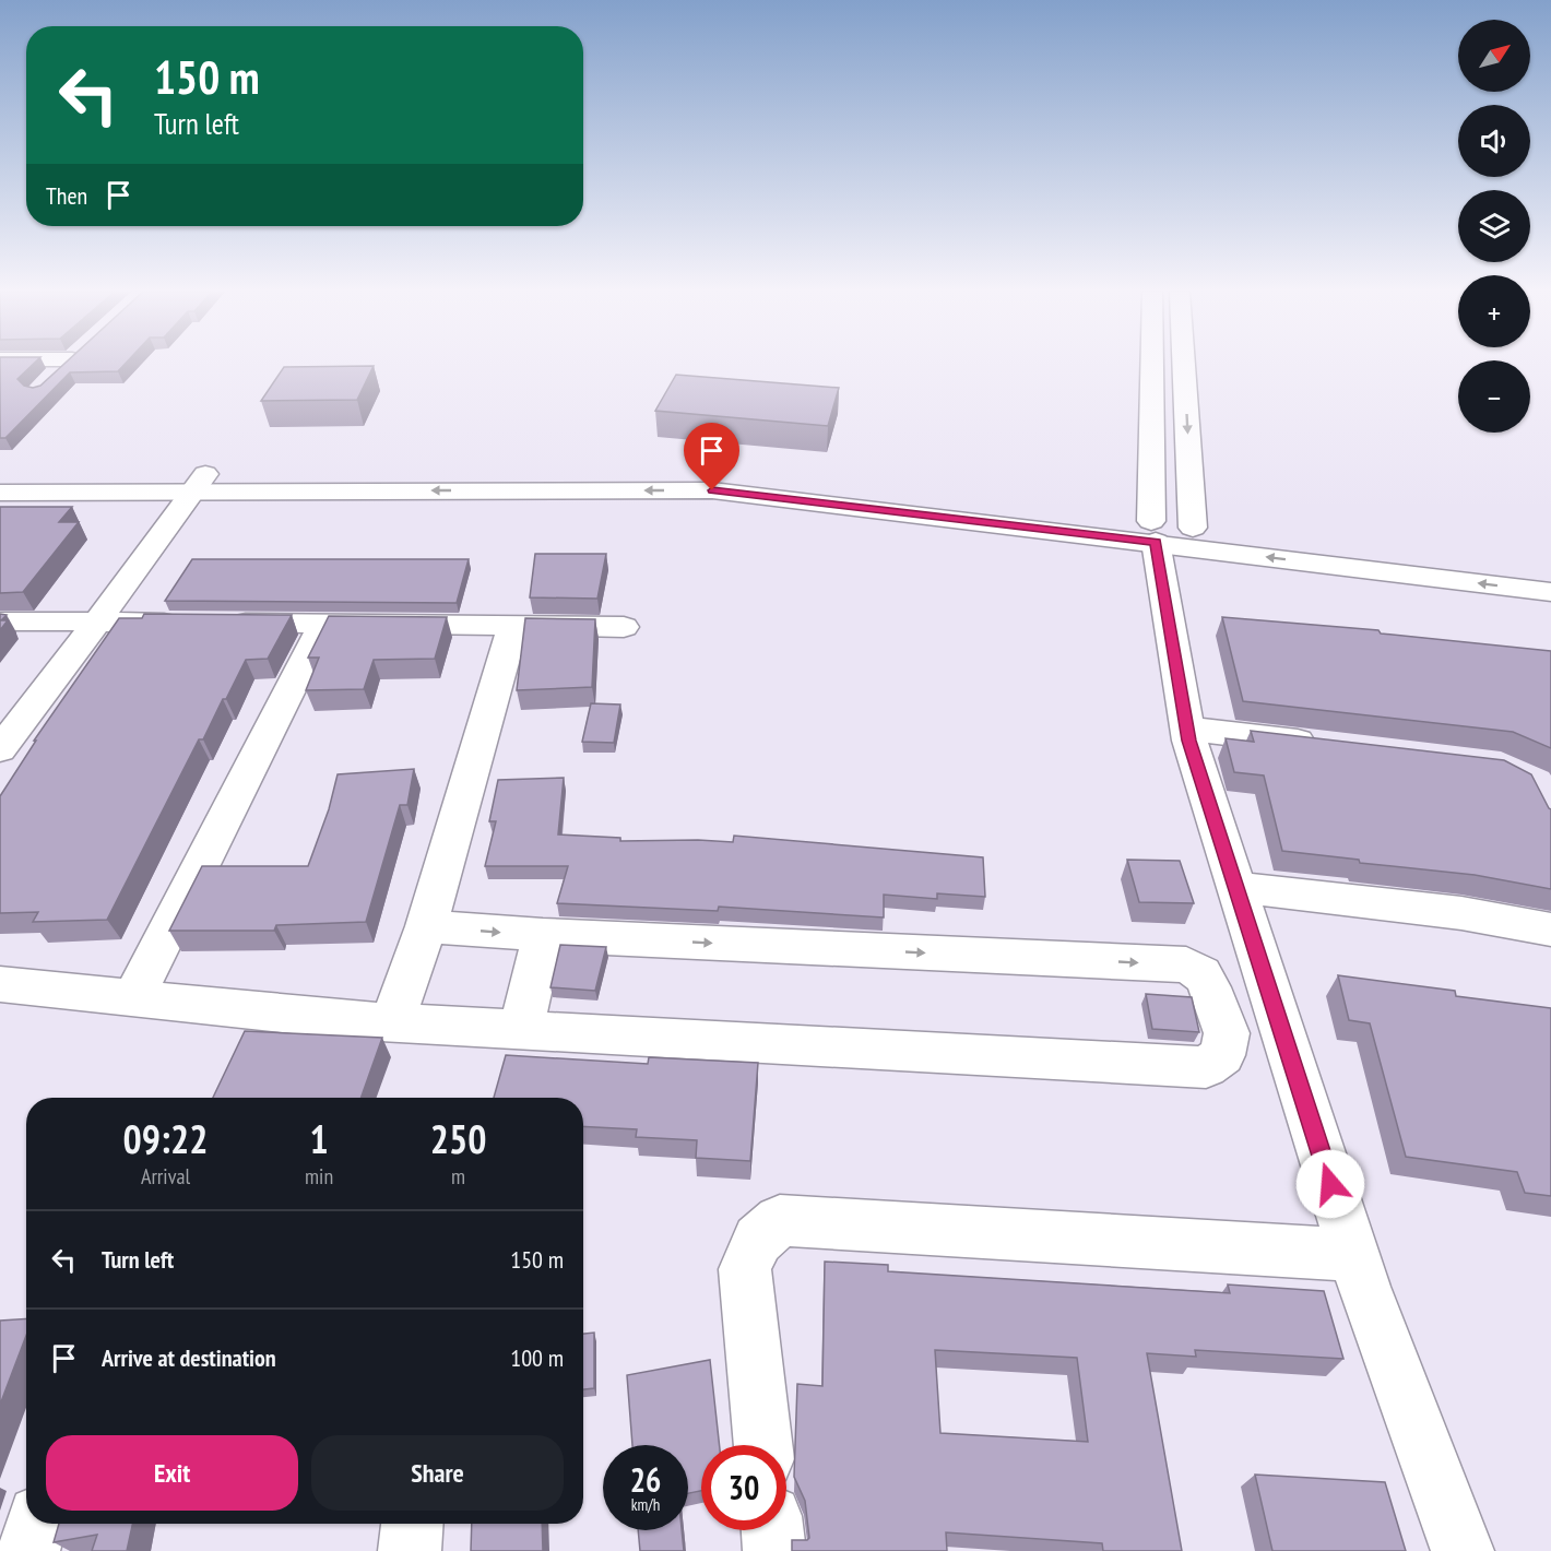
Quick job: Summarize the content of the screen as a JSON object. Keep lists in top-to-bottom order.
{
  "north": "top right",
  "page": {
    "map_buttons": ["+", "−"],
    "turn": ["150 m", "Turn left"],
    "then": "Then",
    "eta": [
      "09:22",
      "Arrival",
      "1",
      "min",
      "250",
      "m"
    ],
    "list": [
      {
        "name": "Turn left",
        "value": "150 m"
      },
      {
        "name": "Arrive at destination",
        "value": "100 m"
      }
    ],
    "buttons": ["Exit", "Share"],
    "speed": "26 km/h",
    "limit": "30"
  }
}
